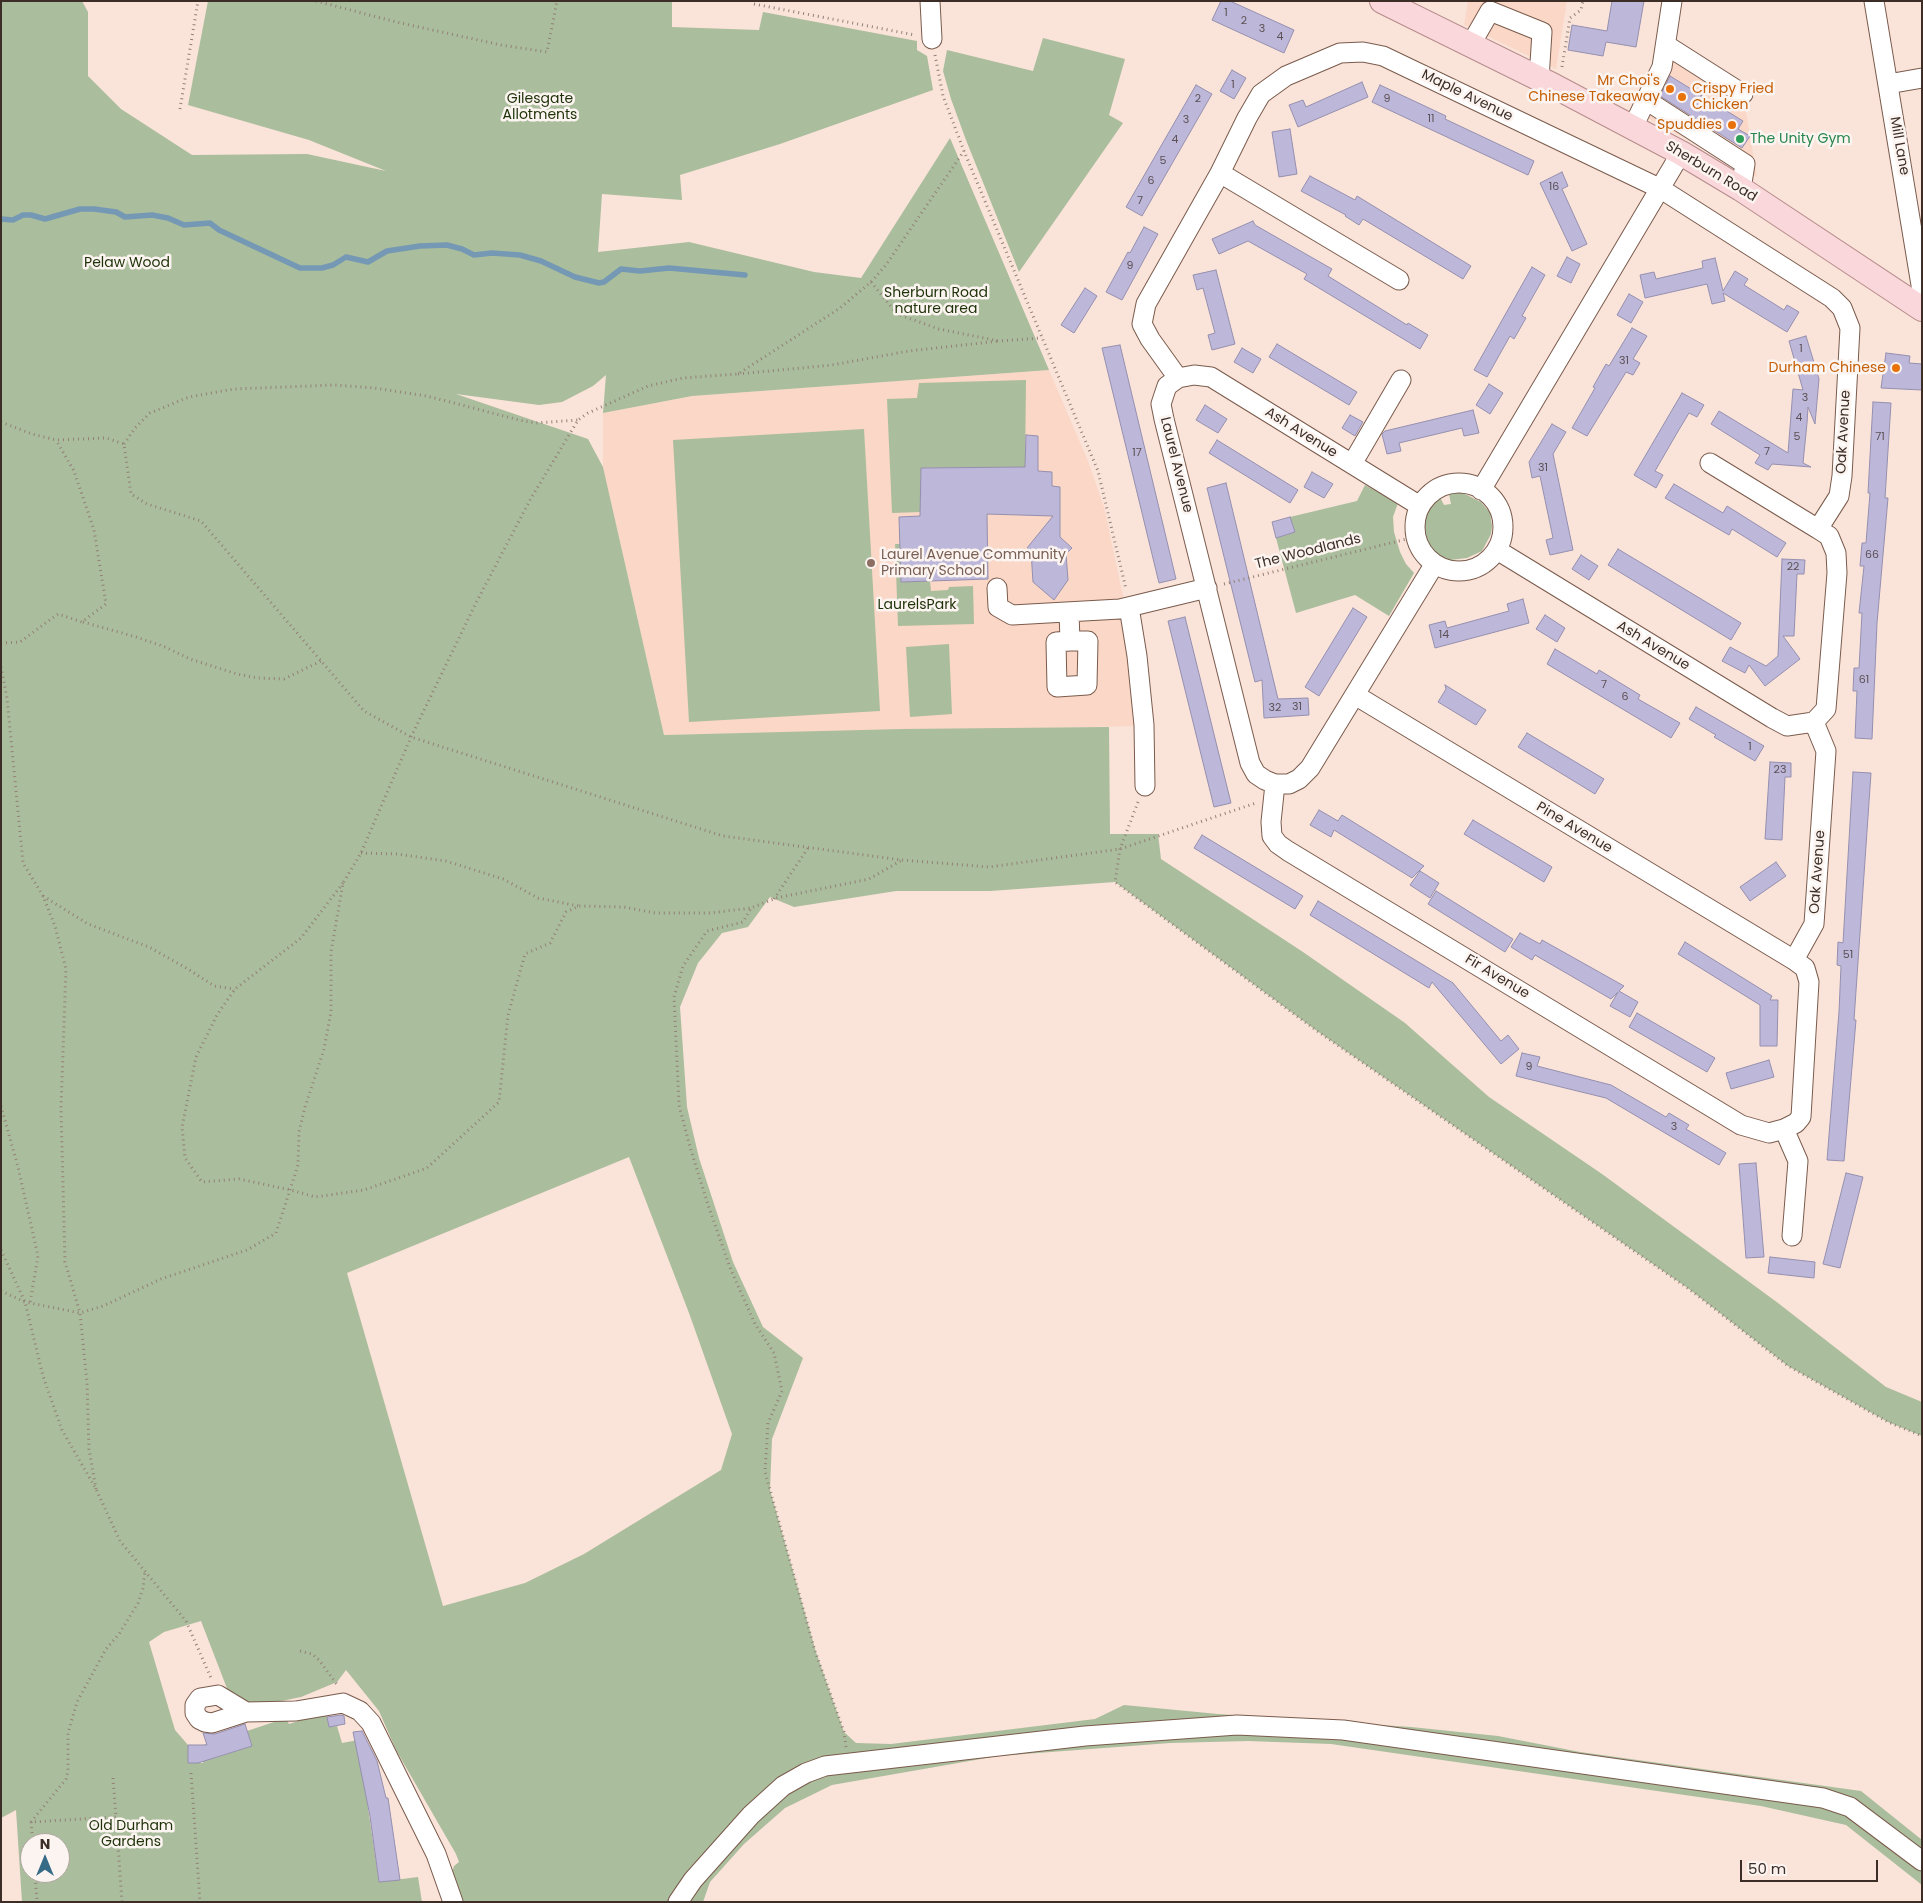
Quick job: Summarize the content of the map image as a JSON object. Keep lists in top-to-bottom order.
{
  "streets": {
    "main road": ["Sherburn Road"],
    "street": [
      "Maple Avenue",
      "Mill Lane",
      "Oak Avenue",
      "Ash Avenue",
      "Laurel Avenue",
      "Pine Avenue",
      "Fir Avenue"
    ],
    "path": ["The Woodlands"]
  },
  "crossings": [
    ["Maple Avenue", "Oak Avenue"],
    ["Oak Avenue", "Ash Avenue"],
    ["Oak Avenue", "Pine Avenue"],
    ["Ash Avenue", "Laurel Avenue"],
    ["Ash Avenue", "The Woodlands"],
    ["Laurel Avenue", "The Woodlands"],
    ["Laurel Avenue", "Fir Avenue"]
  ],
  "parks": [
    "Gilesgate Allotments",
    "Pelaw Wood",
    "Sherburn Road nature area",
    "LaurelsPark",
    "Old Durham Gardens"
  ],
  "places": [
    "Mr Choi's Chinese Takeaway",
    "Crispy Fried Chicken",
    "Spuddies",
    "The Unity Gym",
    "Durham Chinese",
    "Laurel Avenue Community Primary School"
  ],
  "house_numbers": [
    "1",
    "2",
    "3",
    "4",
    "1",
    "2",
    "9",
    "11",
    "3",
    "4",
    "5",
    "6",
    "16",
    "7",
    "9",
    "1",
    "31",
    "3",
    "4",
    "5",
    "71",
    "7",
    "17",
    "31",
    "66",
    "22",
    "14",
    "61",
    "7",
    "6",
    "31",
    "32",
    "1",
    "23",
    "51",
    "9",
    "3"
  ],
  "scale_bar": "50 m",
  "north": "top"
}
